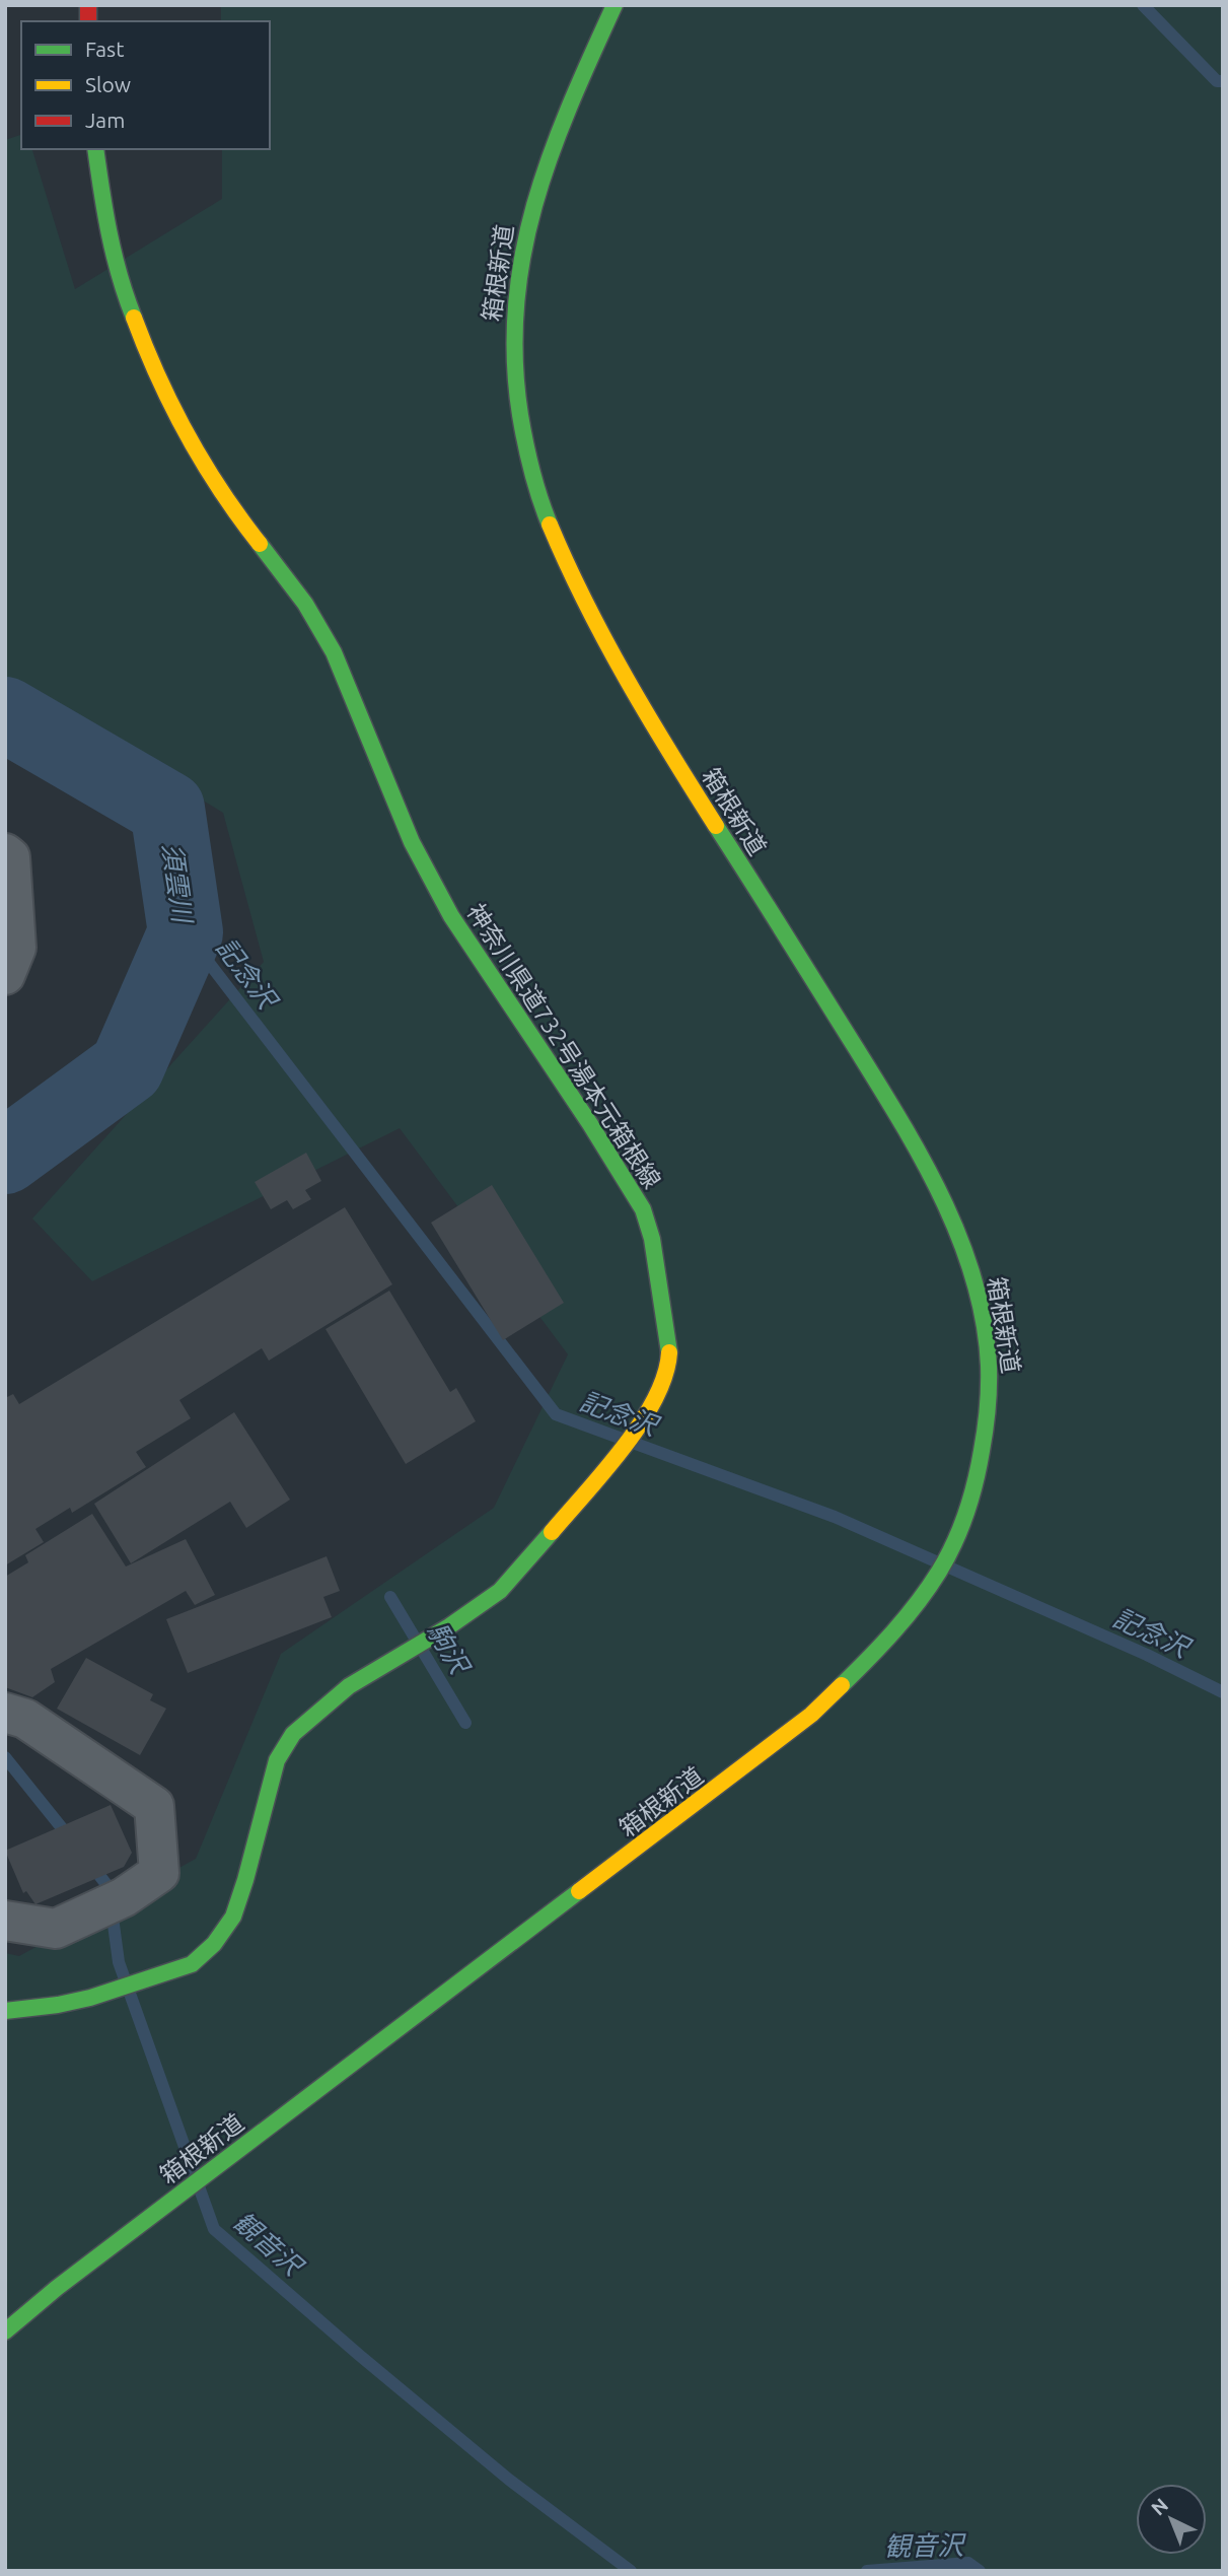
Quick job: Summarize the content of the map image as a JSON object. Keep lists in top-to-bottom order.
{
  "streets": {
    "main road": ["箱根新道", "神奈川県道732号湯本元箱根線"]
  },
  "water": [
    "須雲川",
    "記念沢",
    "駒沢",
    "観音沢"
  ],
  "legend": ["Fast", "Slow", "Jam"],
  "north": "top left"
}
